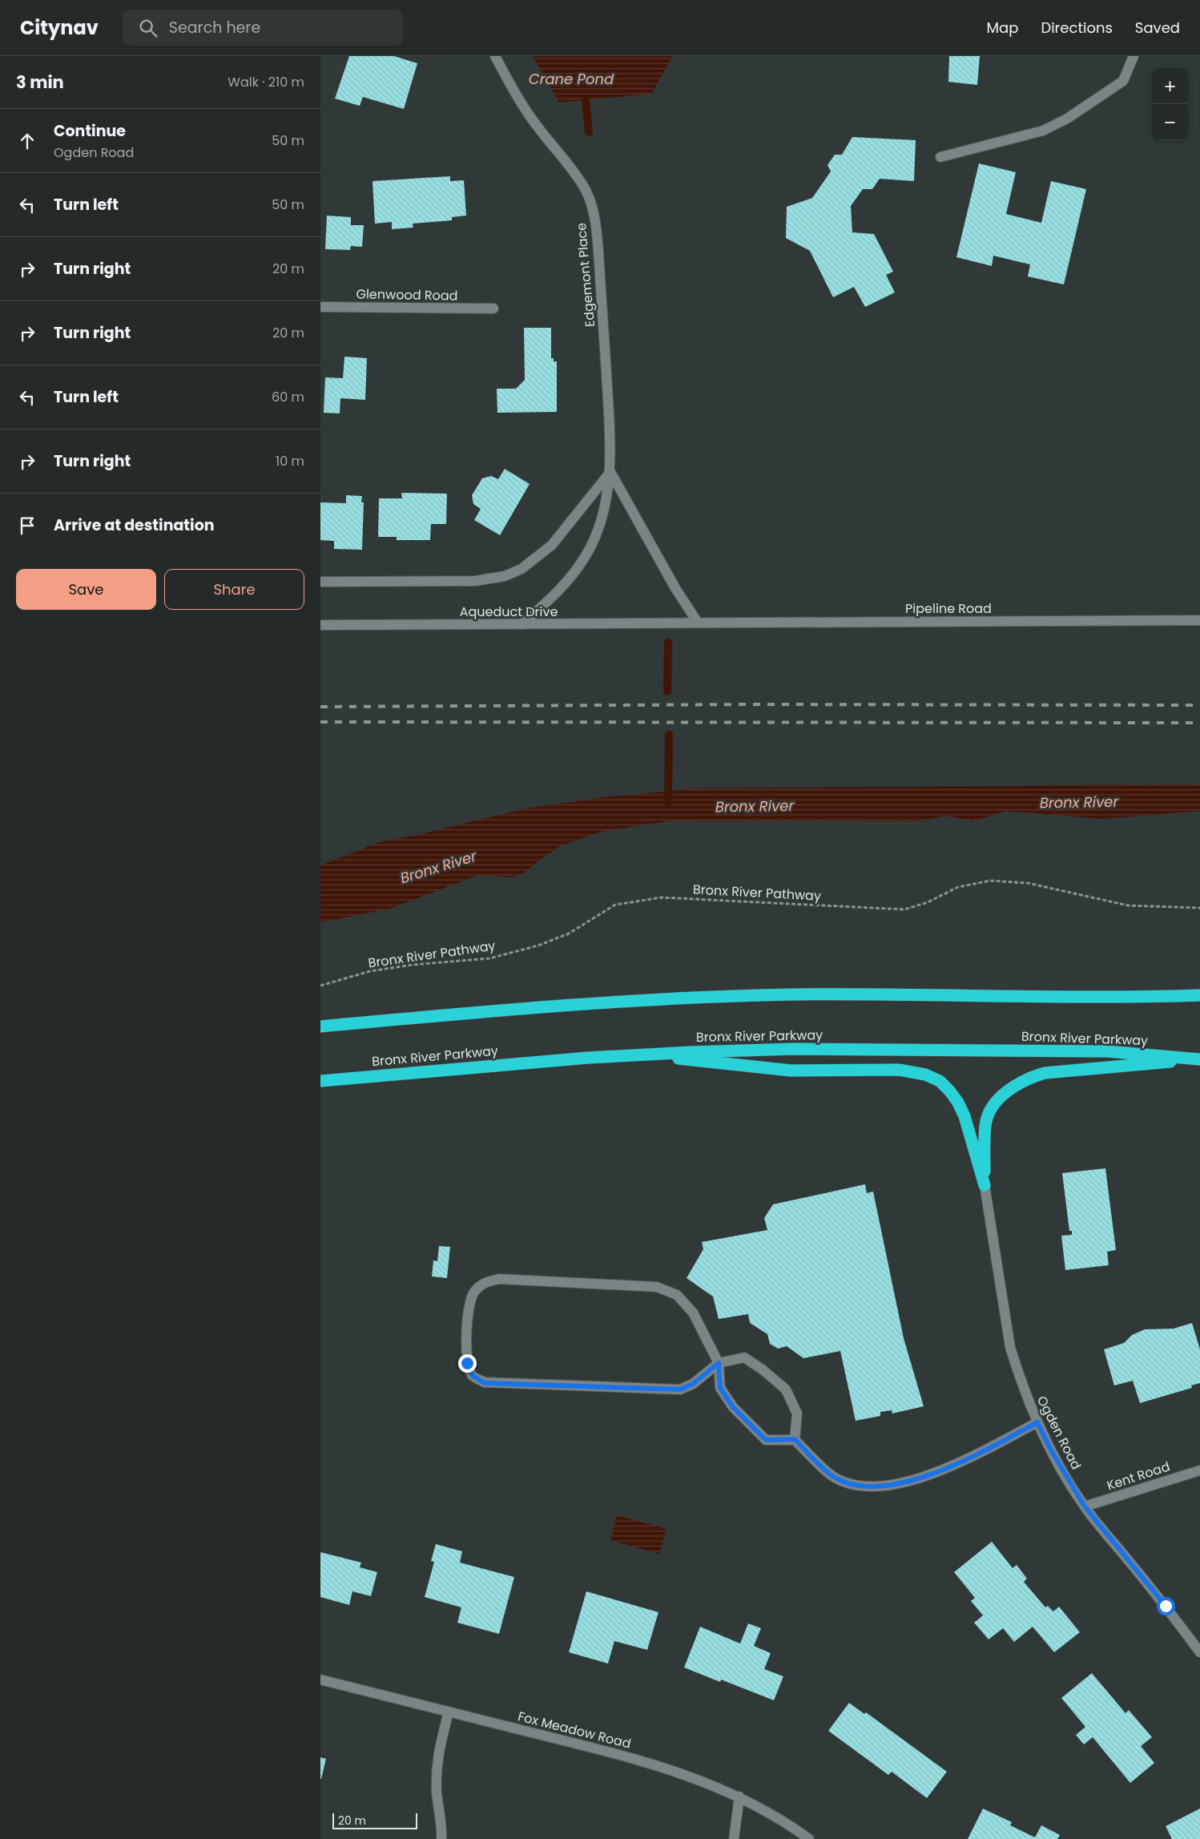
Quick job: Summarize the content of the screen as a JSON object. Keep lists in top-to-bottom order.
{
  "streets": {
    "highway": ["Bronx River Parkway"],
    "street": [
      "Edgemont Place",
      "Glenwood Road",
      "Pipeline Road",
      "Aqueduct Drive",
      "Ogden Road",
      "Kent Road",
      "Fox Meadow Road"
    ],
    "path": ["Bronx River Pathway"]
  },
  "crossings": [
    ["Edgemont Place", "Pipeline Road"],
    ["Edgemont Place", "Aqueduct Drive"],
    ["Pipeline Road", "Aqueduct Drive"],
    ["Ogden Road", "Kent Road"]
  ],
  "water": ["Crane Pond", "Bronx River"],
  "scale_bar": "20 m",
  "page": {
    "header": "Citynav",
    "search": "Search here",
    "nav": ["Map", "Directions", "Saved"],
    "heading": ["3 min", "Walk · 210 m"],
    "map_buttons": ["+", "−"],
    "list": [
      ["Continue", "Ogden Road", "50 m"],
      ["Turn left", "50 m"],
      ["Turn right", "20 m"],
      ["Turn right", "20 m"],
      ["Turn left", "60 m"],
      ["Turn right", "10 m"],
      "Arrive at destination"
    ],
    "buttons": ["Save", "Share"],
    "scale": "20 m"
  }
}
